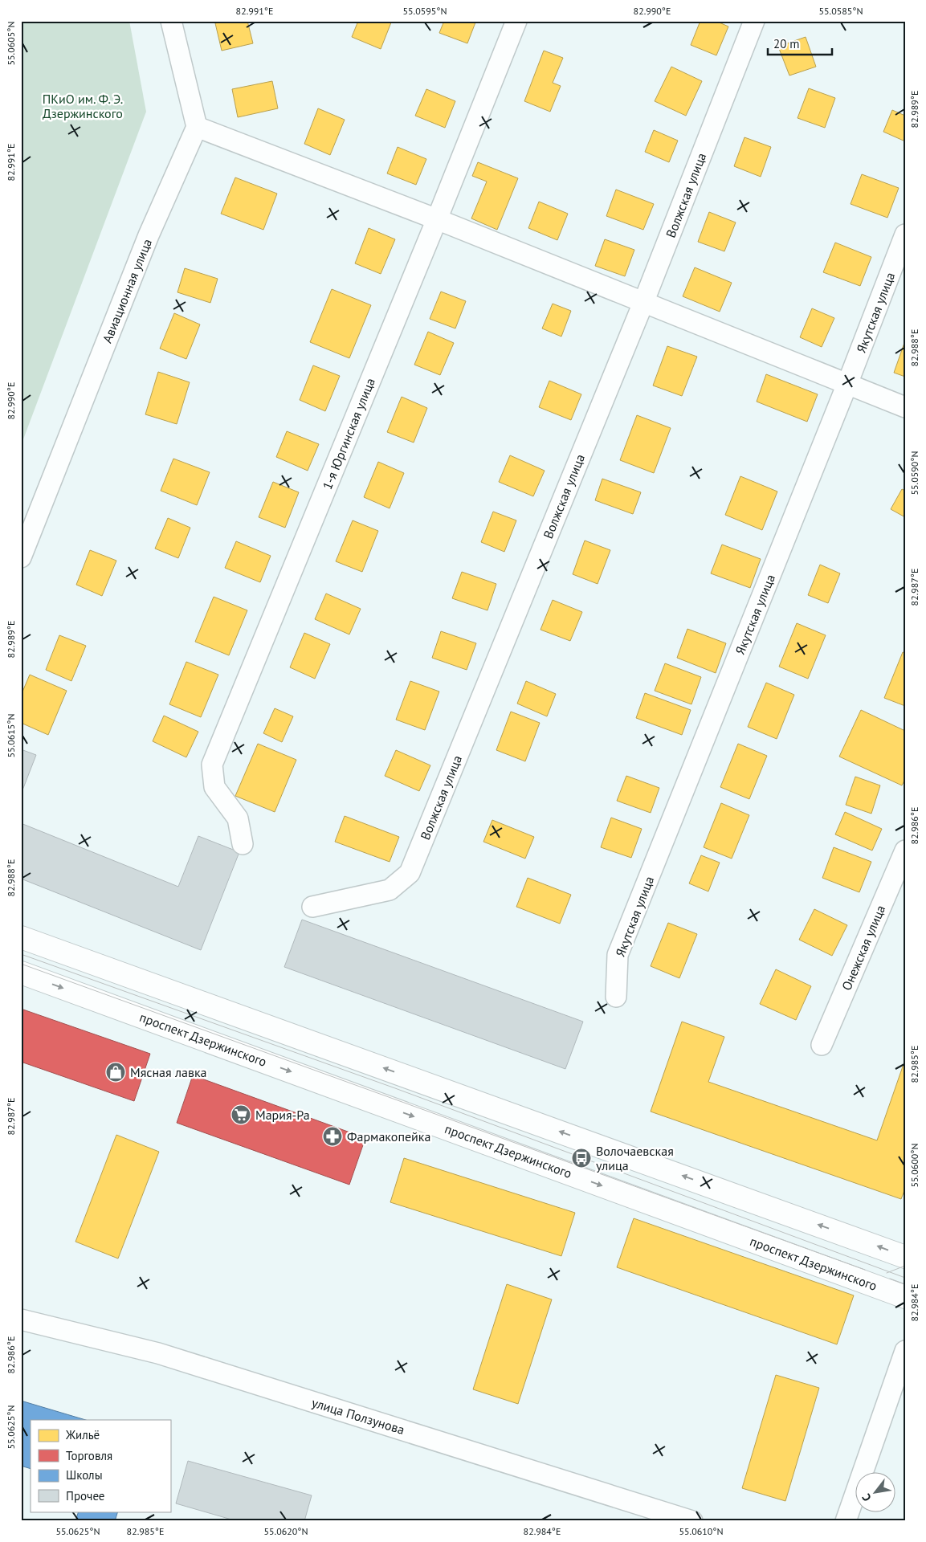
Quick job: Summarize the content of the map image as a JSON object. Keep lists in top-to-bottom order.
{
  "streets": {
    "main road": ["проспект Дзержинского"],
    "street": [
      "Волжская улица",
      "Авиационная улица",
      "Якутская улица",
      "1-я Юргинская улица",
      "Онежская улица",
      "улица Ползунова"
    ]
  },
  "parks": ["ПКиО им. Ф. Э. Дзержинского"],
  "places": {
    "shop": ["Мясная лавка"],
    "supermarket": ["Мария-Ра"],
    "pharmacy": ["Фармакопейка"],
    "bus stop": ["Волочаевская улица"]
  },
  "legend": [
    "Жильё",
    "Торговля",
    "Школы",
    "Прочее"
  ],
  "scale_bar": "20 m",
  "north": "bottom left",
  "coordinates": [
    "82.991°E",
    "55.0595°N",
    "82.990°E",
    "55.0585°N",
    "55.0605°N",
    "82.989°E",
    "82.988°E",
    "55.0590°N",
    "82.987°E",
    "55.0615°N",
    "82.986°E",
    "82.985°E",
    "55.0600°N",
    "82.984°E",
    "55.0625°N",
    "55.0620°N",
    "55.0610°N"
  ]
}
